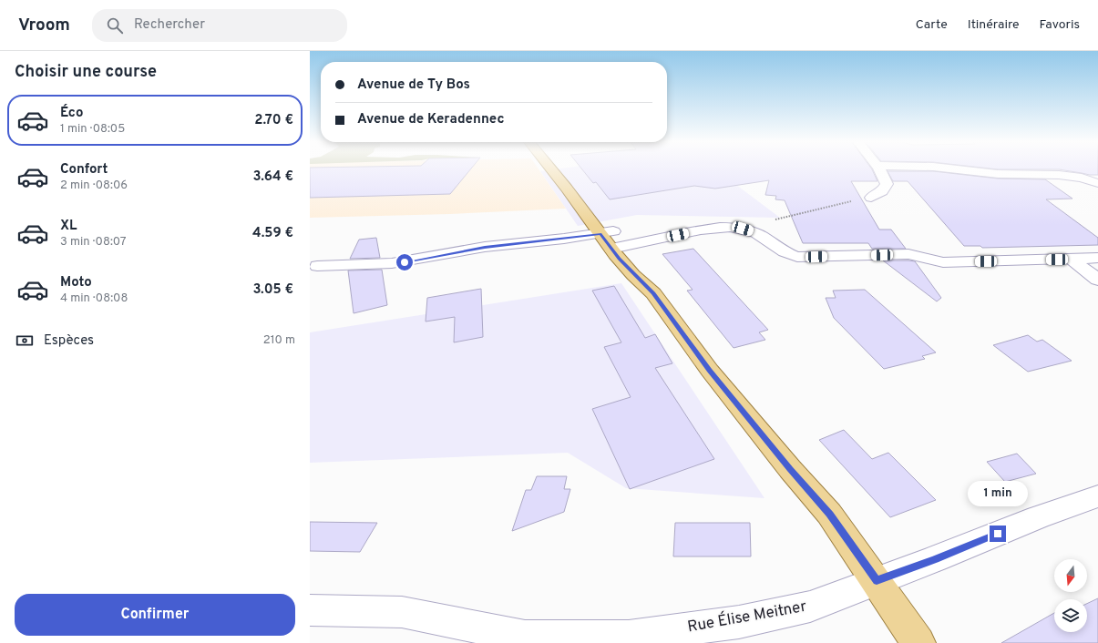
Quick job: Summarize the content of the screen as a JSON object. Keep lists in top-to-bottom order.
{
  "streets": {
    "street": ["Rue Élise Meitner"]
  },
  "north": "bottom",
  "page": {
    "header": "Vroom",
    "search": "Rechercher",
    "nav": ["Carte", "Itinéraire", "Favoris"],
    "heading": "Choisir une course",
    "banner": ["Avenue de Ty Bos", "Avenue de Keradennec"],
    "list": [
      {
        "name": "Éco",
        "note": "1 min · 08:05",
        "value": "2.70 €"
      },
      {
        "name": "Confort",
        "note": "2 min · 08:06",
        "value": "3.64 €"
      },
      {
        "name": "XL",
        "note": "3 min · 08:07",
        "value": "4.59 €"
      },
      {
        "name": "Moto",
        "note": "4 min · 08:08",
        "value": "3.05 €"
      }
    ],
    "pay": ["Espèces", "210 m"],
    "bubble": "1 min",
    "buttons": "Confirmer"
  }
}
